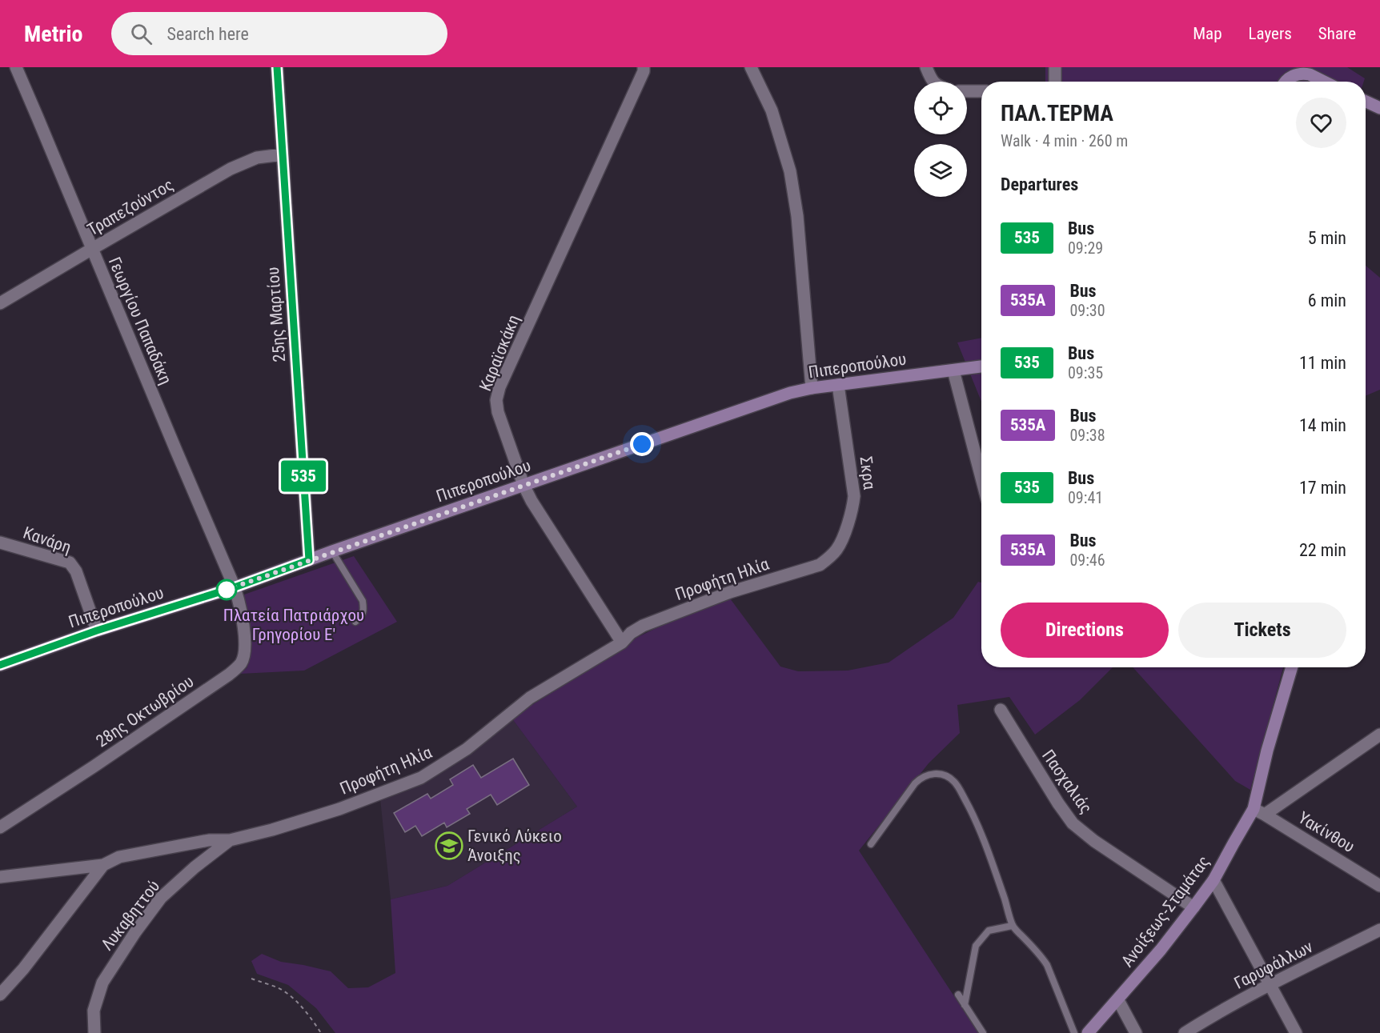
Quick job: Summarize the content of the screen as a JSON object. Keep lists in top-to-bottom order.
{
  "streets": {
    "street": [
      "Τραπεζούντος",
      "25ης Μαρτίου",
      "Γεωργίου Παπαδάκη",
      "Καραϊσκάκη",
      "Πιπεροπούλου",
      "Σκρα",
      "Κανάρη",
      "Προφήτη Ηλία",
      "28ης Οκτωβρίου",
      "Πασχαλιάς",
      "Υακίνθου",
      "Ανοίξεως-Σταμάτας",
      "Λυκαβηττού",
      "Γαρυφάλλων"
    ]
  },
  "crossings": [
    ["Τραπεζούντος", "25ης Μαρτίου"],
    ["Τραπεζούντος", "Γεωργίου Παπαδάκη"],
    ["25ης Μαρτίου", "Πιπεροπούλου"],
    ["Γεωργίου Παπαδάκη", "Πιπεροπούλου"],
    ["Γεωργίου Παπαδάκη", "28ης Οκτωβρίου"],
    ["Καραϊσκάκη", "Πιπεροπούλου"],
    ["Καραϊσκάκη", "Προφήτη Ηλία"],
    ["Πιπεροπούλου", "Σκρα"],
    ["Πιπεροπούλου", "Κανάρη"],
    ["Πιπεροπούλου", "28ης Οκτωβρίου"],
    ["Σκρα", "Προφήτη Ηλία"],
    ["Προφήτη Ηλία", "Λυκαβηττού"],
    ["Πασχαλιάς", "Ανοίξεως-Σταμάτας"],
    ["Υακίνθου", "Ανοίξεως-Σταμάτας"]
  ],
  "parks": ["Πλατεία Πατριάρχου Γρηγορίου Ε'"],
  "places": {
    "school or university": ["Γενικό Λύκειο Άνοιξης"]
  },
  "lines": ["bus line 535"],
  "page": {
    "header": "Metrio",
    "search": "Search here",
    "nav": ["Map", "Layers", "Share"],
    "on_map": "535",
    "heading": [
      ["ΠΑΛ.ΤΕΡΜΑ", "Walk · 4 min · 260 m"],
      "Departures"
    ],
    "list": [
      {
        "mark": "535",
        "name": "Bus",
        "note": "09:29",
        "value": "5 min"
      },
      {
        "mark": "535A",
        "name": "Bus",
        "note": "09:30",
        "value": "6 min"
      },
      {
        "mark": "535",
        "name": "Bus",
        "note": "09:35",
        "value": "11 min"
      },
      {
        "mark": "535A",
        "name": "Bus",
        "note": "09:38",
        "value": "14 min"
      },
      {
        "mark": "535",
        "name": "Bus",
        "note": "09:41",
        "value": "17 min"
      },
      {
        "mark": "535A",
        "name": "Bus",
        "note": "09:46",
        "value": "22 min"
      }
    ],
    "buttons": ["Directions", "Tickets"]
  }
}
